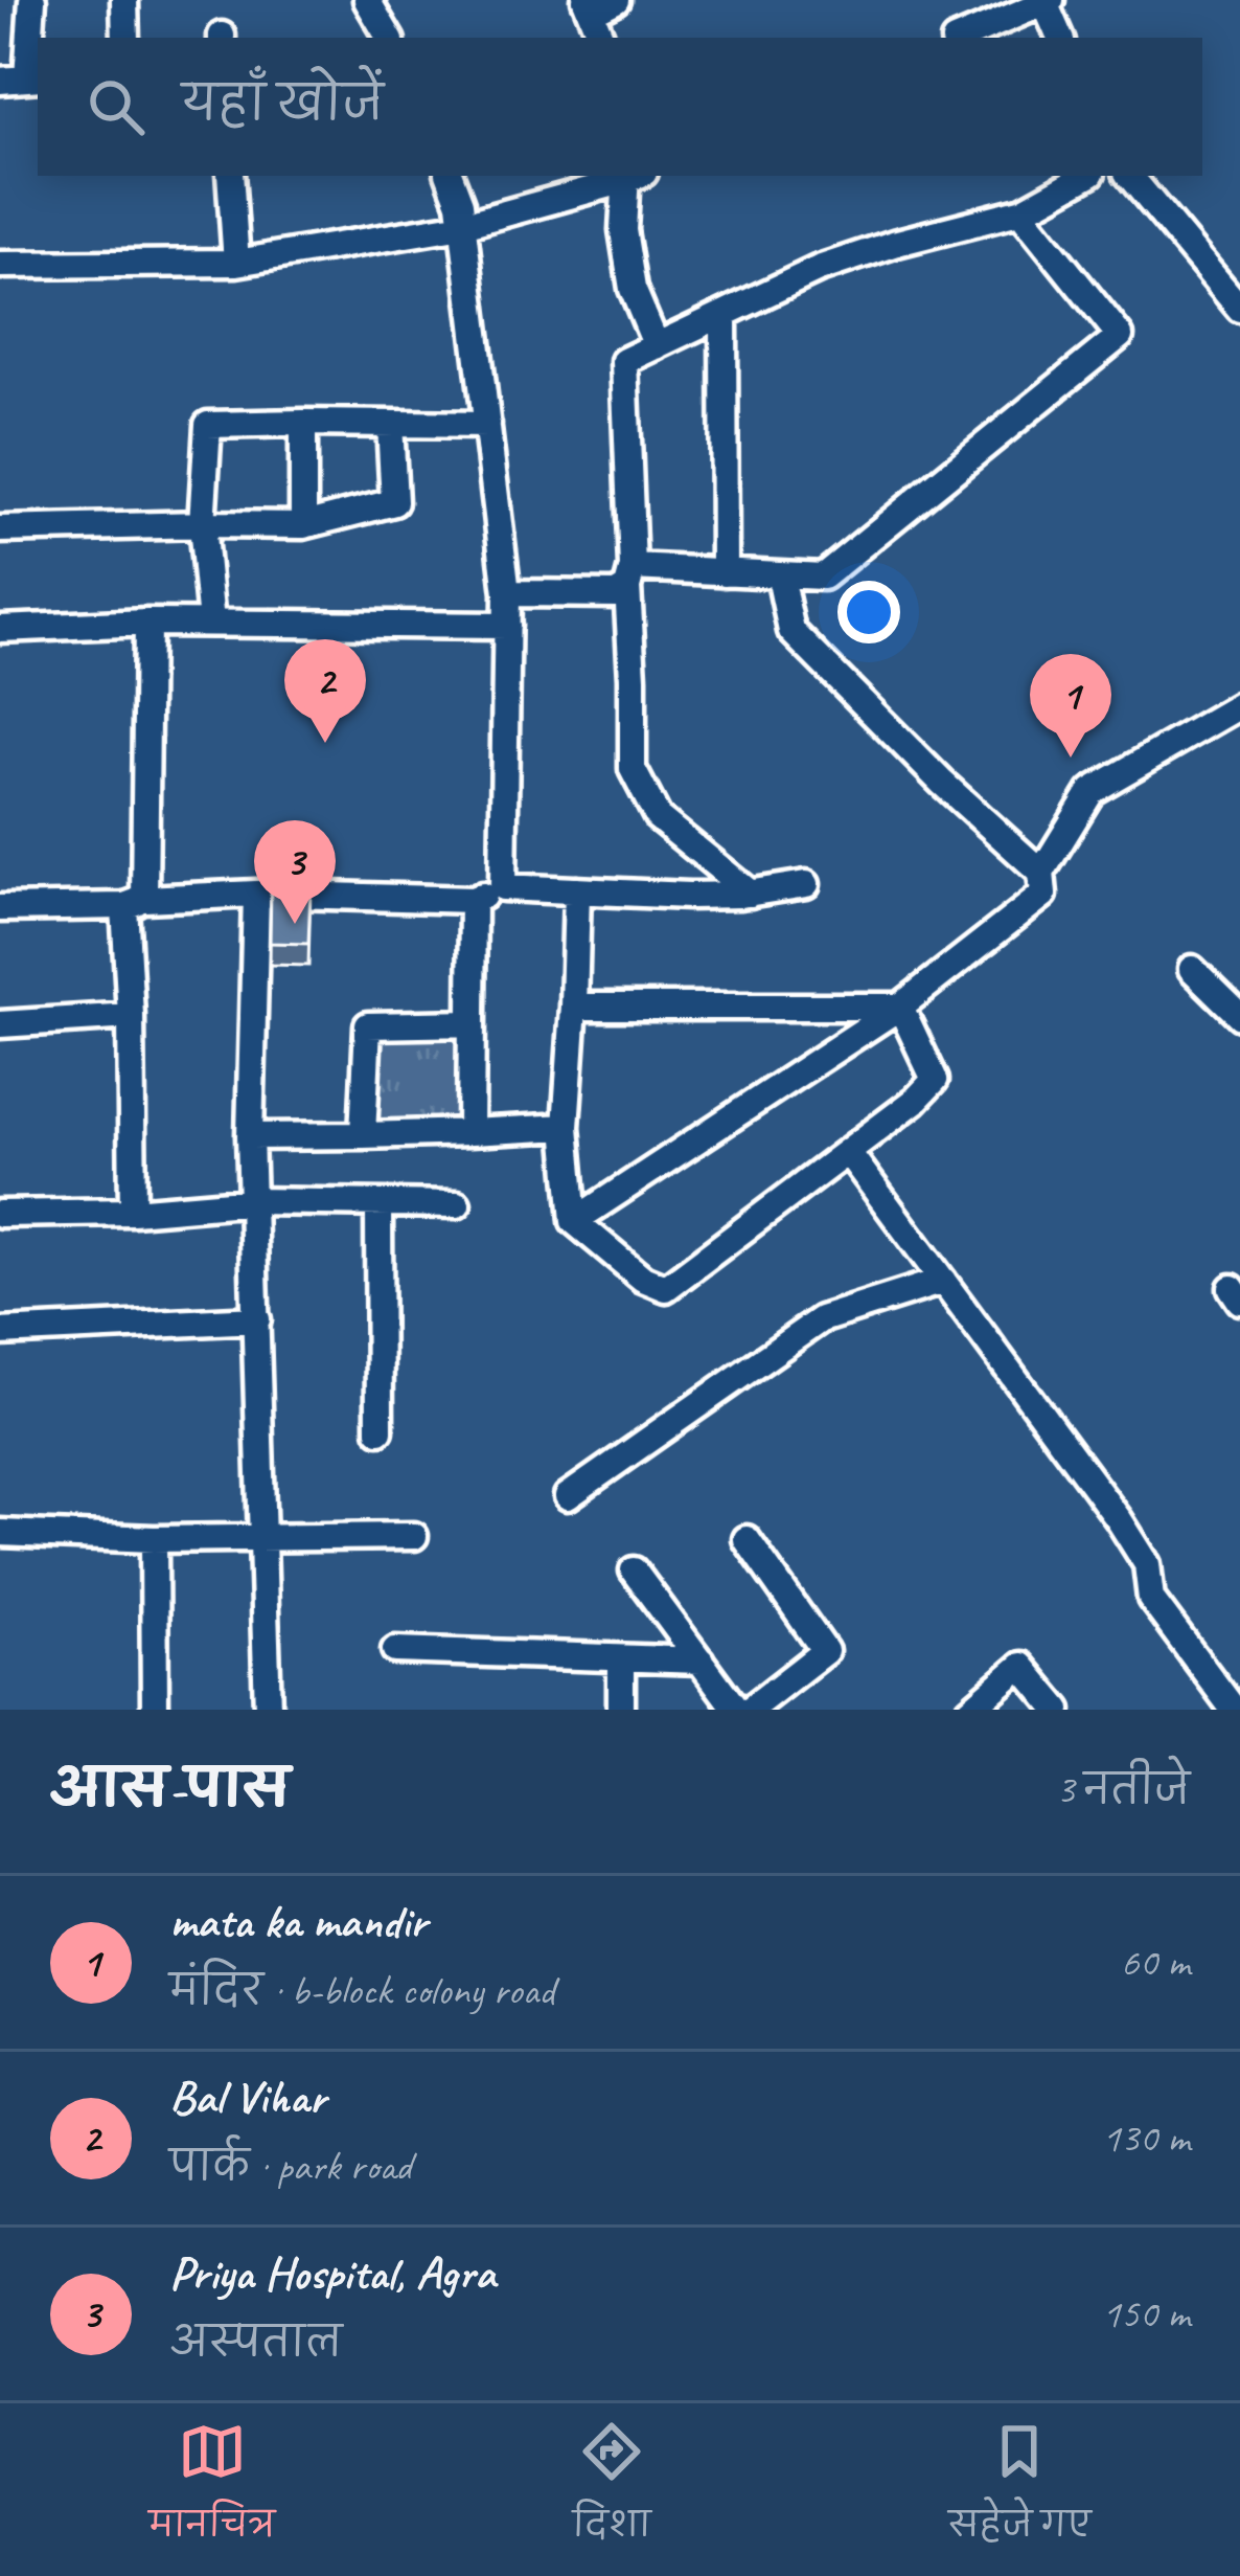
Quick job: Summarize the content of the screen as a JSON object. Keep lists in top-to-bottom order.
{
  "page": {
    "search": "यहाँ खोजें",
    "pins": ["2", "1", "3"],
    "heading": ["आस-पास", "3 नतीजे"],
    "list": [
      {
        "mark": "1",
        "name": "mata ka mandir",
        "note": "मंदिर · b-block colony road",
        "value": "60 m"
      },
      {
        "mark": "2",
        "name": "Bal Vihar",
        "note": "पार्क · park road",
        "value": "130 m"
      },
      {
        "mark": "3",
        "name": "Priya Hospital, Agra",
        "note": "अस्पताल",
        "value": "150 m"
      }
    ],
    "nav": ["मानचित्र", "दिशा", "सहेजे गए"]
  }
}
